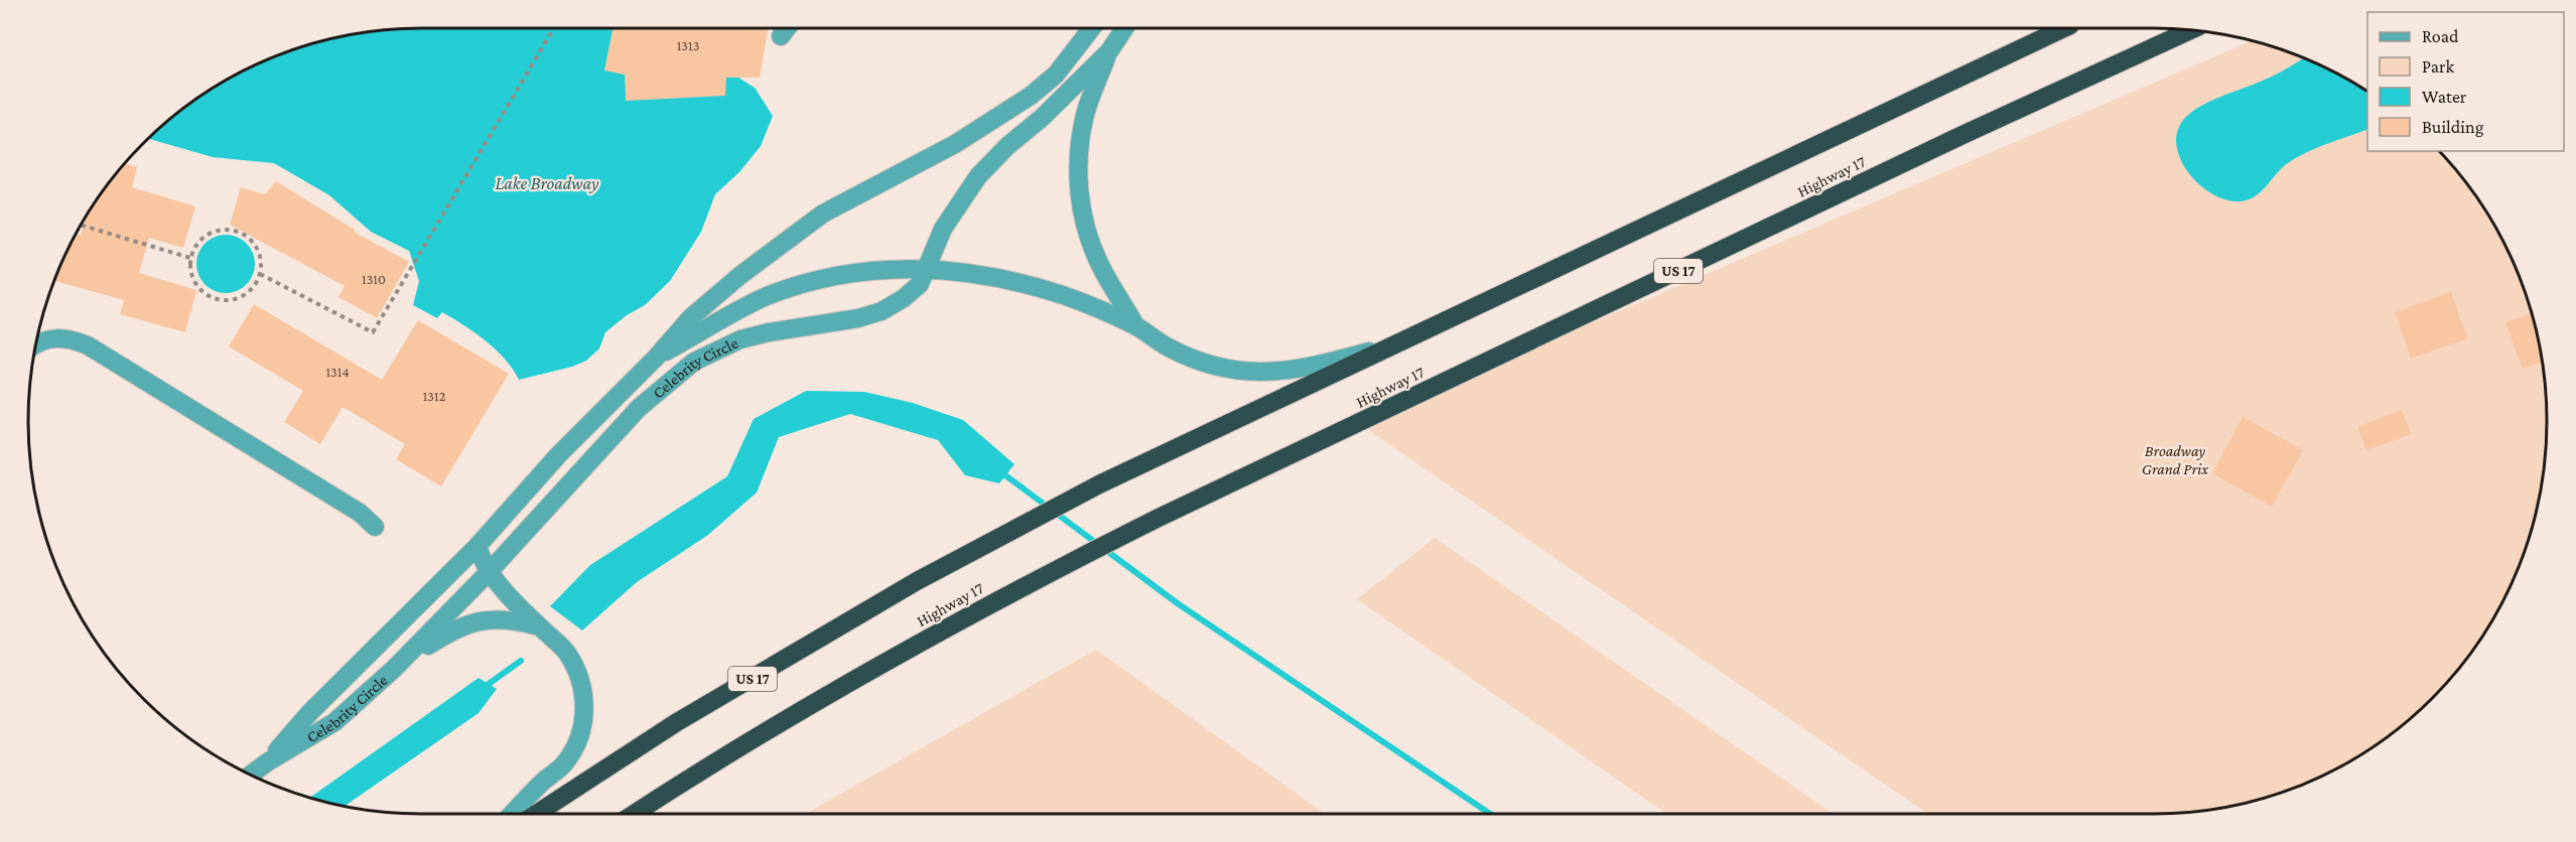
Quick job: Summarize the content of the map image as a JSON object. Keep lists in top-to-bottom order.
{
  "streets": {
    "highway": ["Highway 17", "US 17"],
    "street": ["Celebrity Circle"]
  },
  "water": ["Lake Broadway"],
  "parks": ["Broadway Grand Prix"],
  "house_numbers": [
    "1313",
    "1310",
    "1314",
    "1312"
  ],
  "legend": [
    "Road",
    "Park",
    "Water",
    "Building"
  ]
}
